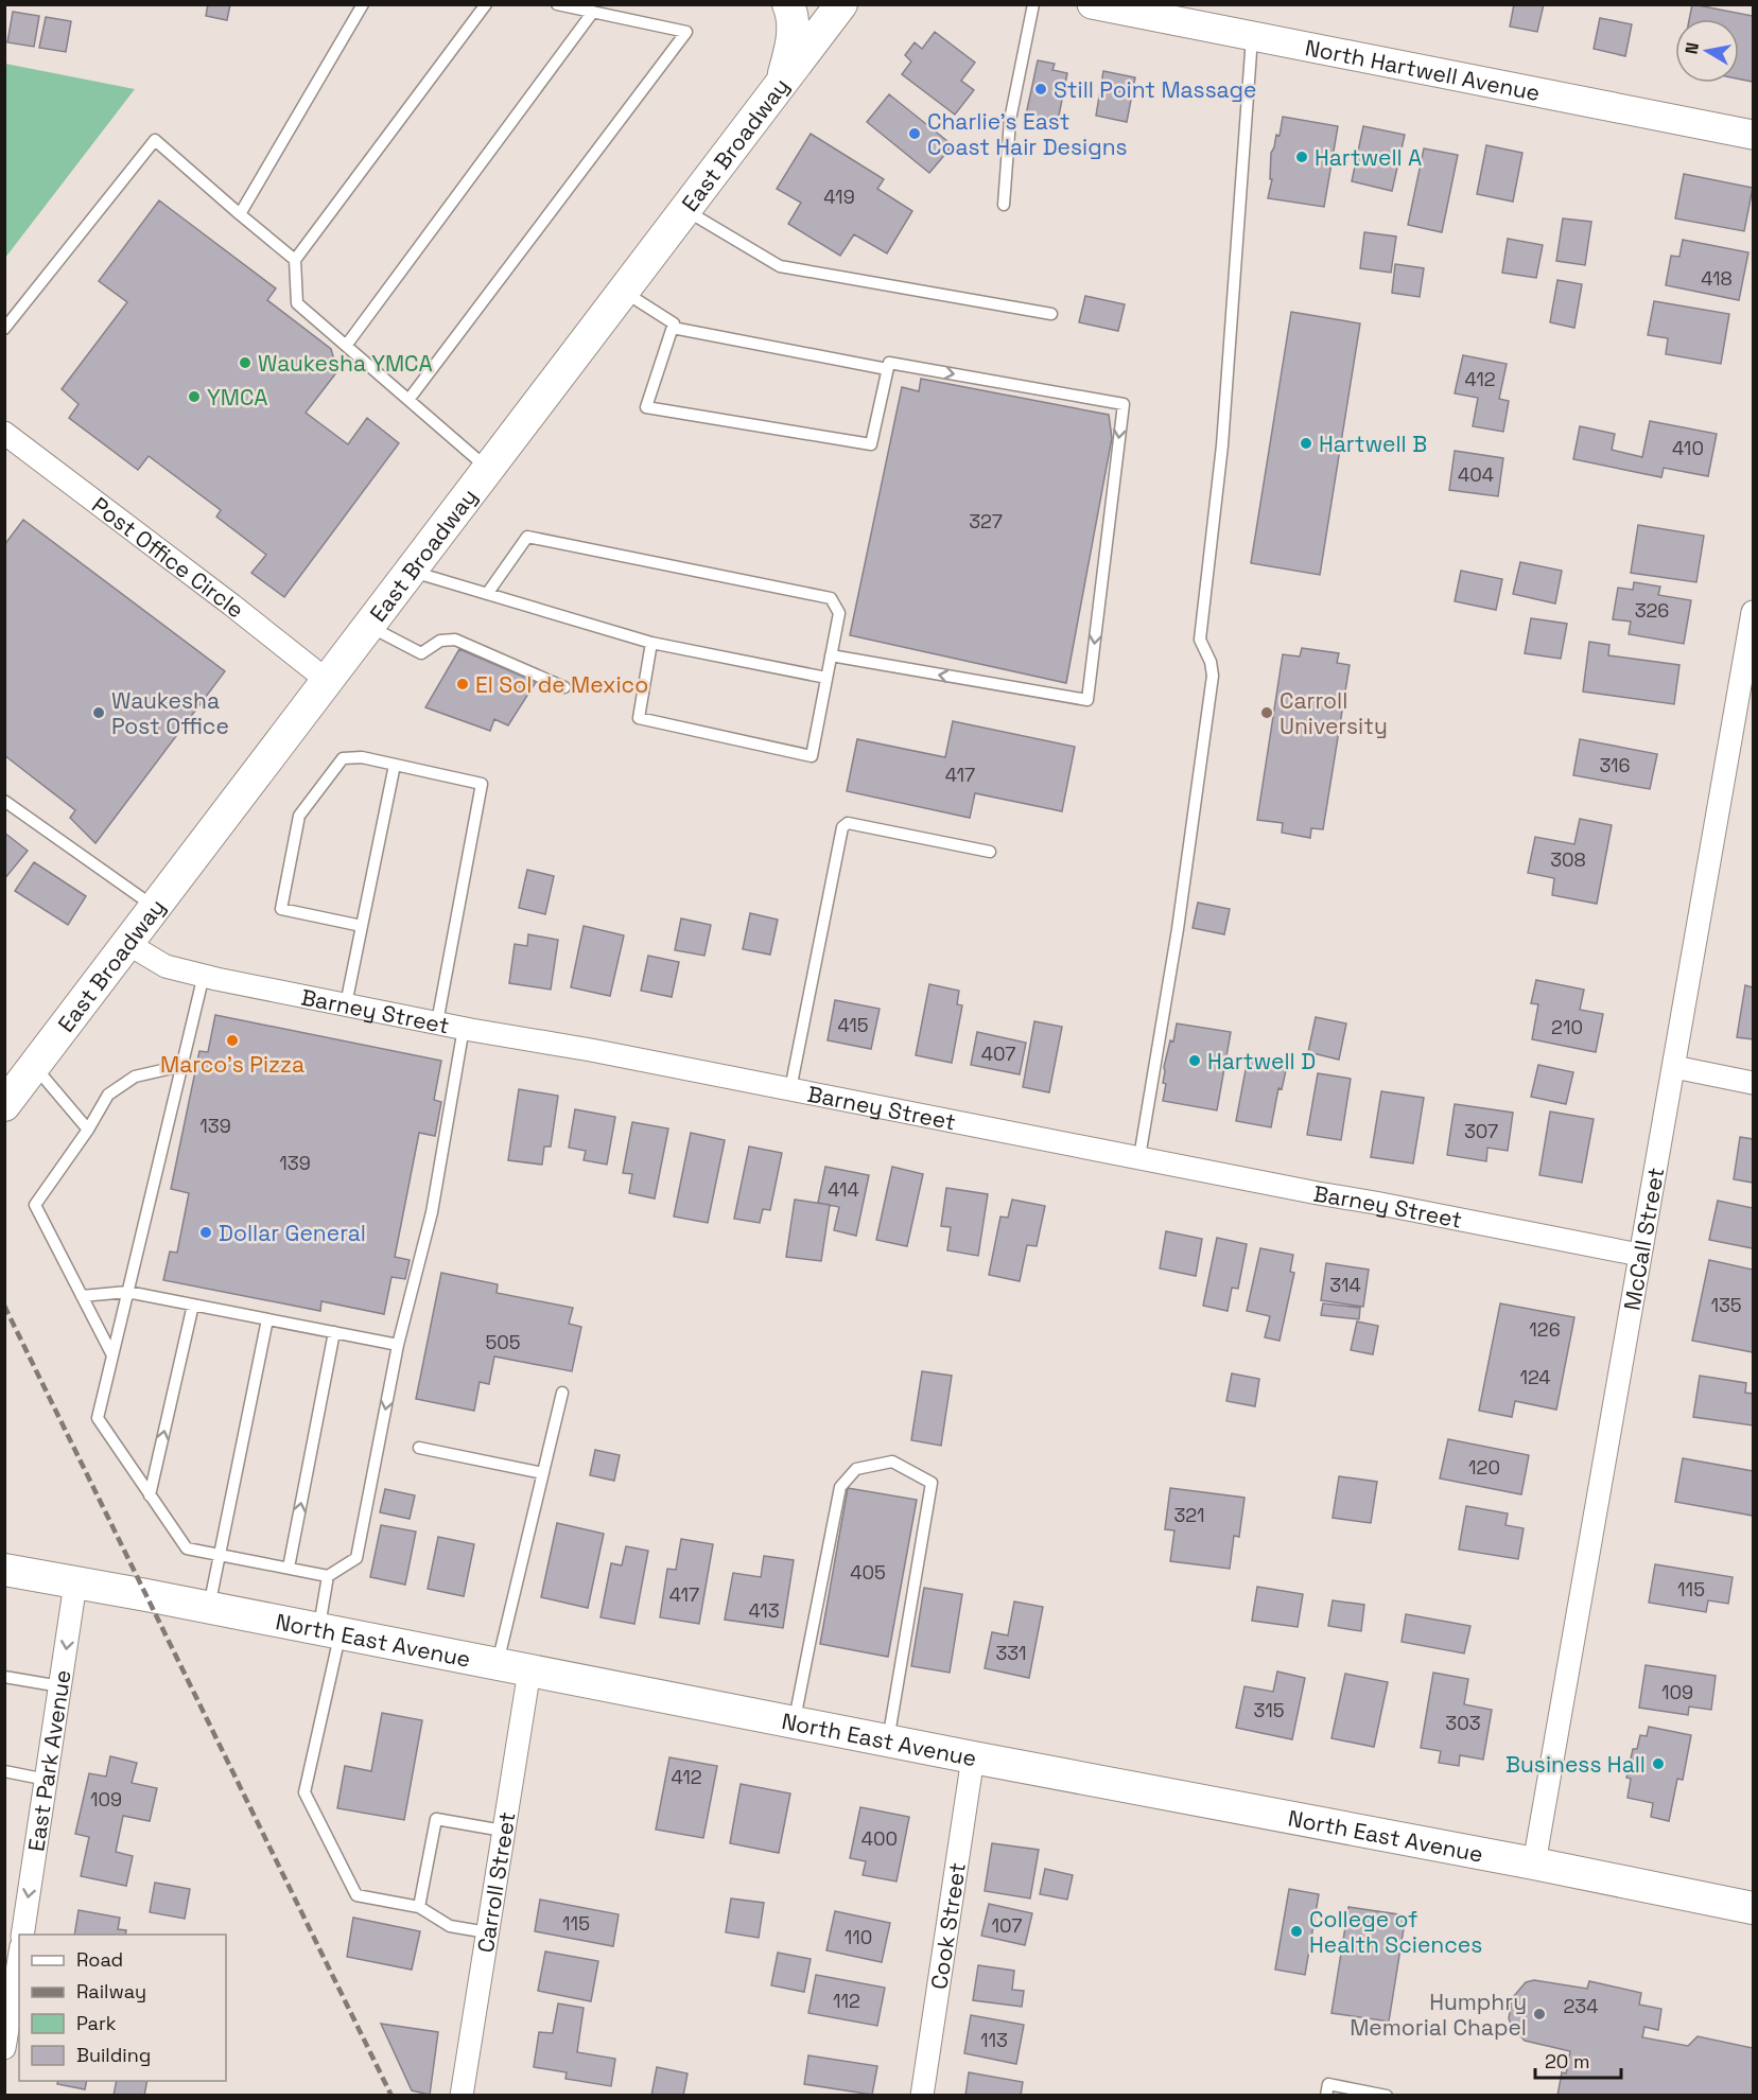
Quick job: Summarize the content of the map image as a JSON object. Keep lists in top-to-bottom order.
{
  "streets": {
    "main road": ["East Broadway", "North East Avenue"],
    "street": [
      "North Hartwell Avenue",
      "Post Office Circle",
      "Barney Street",
      "McCall Street",
      "East Park Avenue",
      "Carroll Street",
      "Cook Street"
    ]
  },
  "crossings": [
    ["East Broadway", "Post Office Circle"],
    ["East Broadway", "Barney Street"],
    ["Barney Street", "McCall Street"],
    ["McCall Street", "North East Avenue"],
    ["North East Avenue", "East Park Avenue"],
    ["North East Avenue", "Carroll Street"],
    ["North East Avenue", "Cook Street"]
  ],
  "one_way": ["East Park Avenue"],
  "places": [
    "Still Point Massage",
    "Charlie’s East Coast Hair Designs",
    "Hartwell A",
    "Waukesha YMCA",
    "YMCA",
    "Hartwell B",
    "El Sol de Mexico",
    "Waukesha Post Office",
    "Carroll University",
    "Marco's Pizza",
    "Hartwell D",
    "Dollar General",
    "Business Hall",
    "College of Health Sciences",
    "Humphry Memorial Chapel"
  ],
  "house_numbers": [
    "419",
    "418",
    "412",
    "410",
    "404",
    "327",
    "326",
    "316",
    "417",
    "308",
    "415",
    "210",
    "407",
    "139",
    "307",
    "139",
    "414",
    "314",
    "135",
    "126",
    "505",
    "124",
    "120",
    "321",
    "405",
    "115",
    "417",
    "413",
    "331",
    "109",
    "315",
    "303",
    "412",
    "109",
    "400",
    "115",
    "107",
    "110",
    "112",
    "234",
    "113"
  ],
  "legend": [
    "Road",
    "Railway",
    "Park",
    "Building"
  ],
  "scale_bar": "20 m",
  "north": "left"
}
